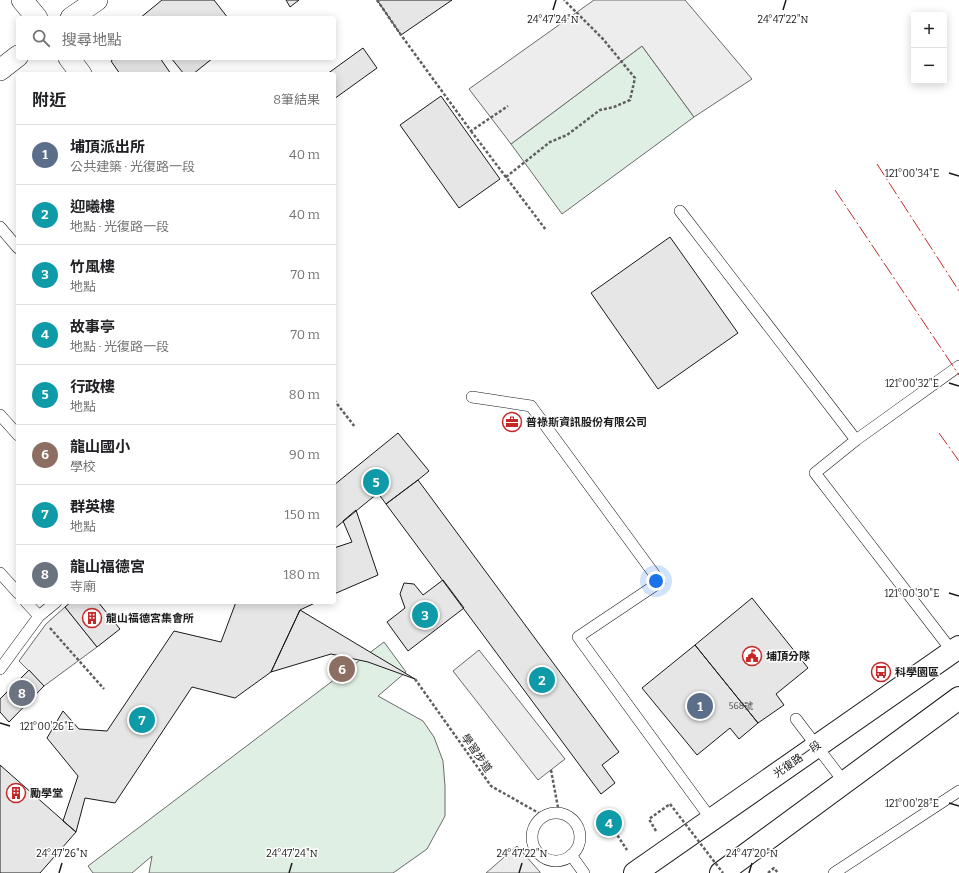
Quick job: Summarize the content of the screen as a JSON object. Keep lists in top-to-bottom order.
{
  "streets": {
    "main road": ["光復路一段"],
    "path": ["學習步道"]
  },
  "places": {
    "office": ["普祿斯資訊股份有限公司"],
    "building": ["龍山福德宮集會所", "勵學堂"],
    "public building": ["埔頂分隊"],
    "bus stop": ["科學園區"]
  },
  "house_numbers": ["568號"],
  "page": {
    "map_buttons": ["+", "−"],
    "search": "搜尋地點",
    "heading": ["附近", "8筆結果"],
    "list": [
      {
        "mark": "1",
        "name": "埔頂派出所",
        "note": "公共建築 · 光復路一段",
        "value": "40 m"
      },
      {
        "mark": "2",
        "name": "迎曦樓",
        "note": "地點 · 光復路一段",
        "value": "40 m"
      },
      {
        "mark": "3",
        "name": "竹風樓",
        "note": "地點",
        "value": "70 m"
      },
      {
        "mark": "4",
        "name": "故事亭",
        "note": "地點 · 光復路一段",
        "value": "70 m"
      },
      {
        "mark": "5",
        "name": "行政樓",
        "note": "地點",
        "value": "80 m"
      },
      {
        "mark": "6",
        "name": "龍山國小",
        "note": "學校",
        "value": "90 m"
      },
      {
        "mark": "7",
        "name": "群英樓",
        "note": "地點",
        "value": "150 m"
      },
      {
        "mark": "8",
        "name": "龍山福德宮",
        "note": "寺廟",
        "value": "180 m"
      }
    ],
    "pins": [
      "5",
      "3",
      "6",
      "2",
      "8",
      "1",
      "7",
      "4"
    ]
  },
  "coordinates": [
    "24°47'24\"N",
    "24°47'22\"N",
    "121°00'34\"E",
    "121°00'32\"E",
    "121°00'30\"E",
    "121°00'26\"E",
    "121°00'28\"E",
    "24°47'26\"N",
    "24°47'20\"N"
  ]
}
